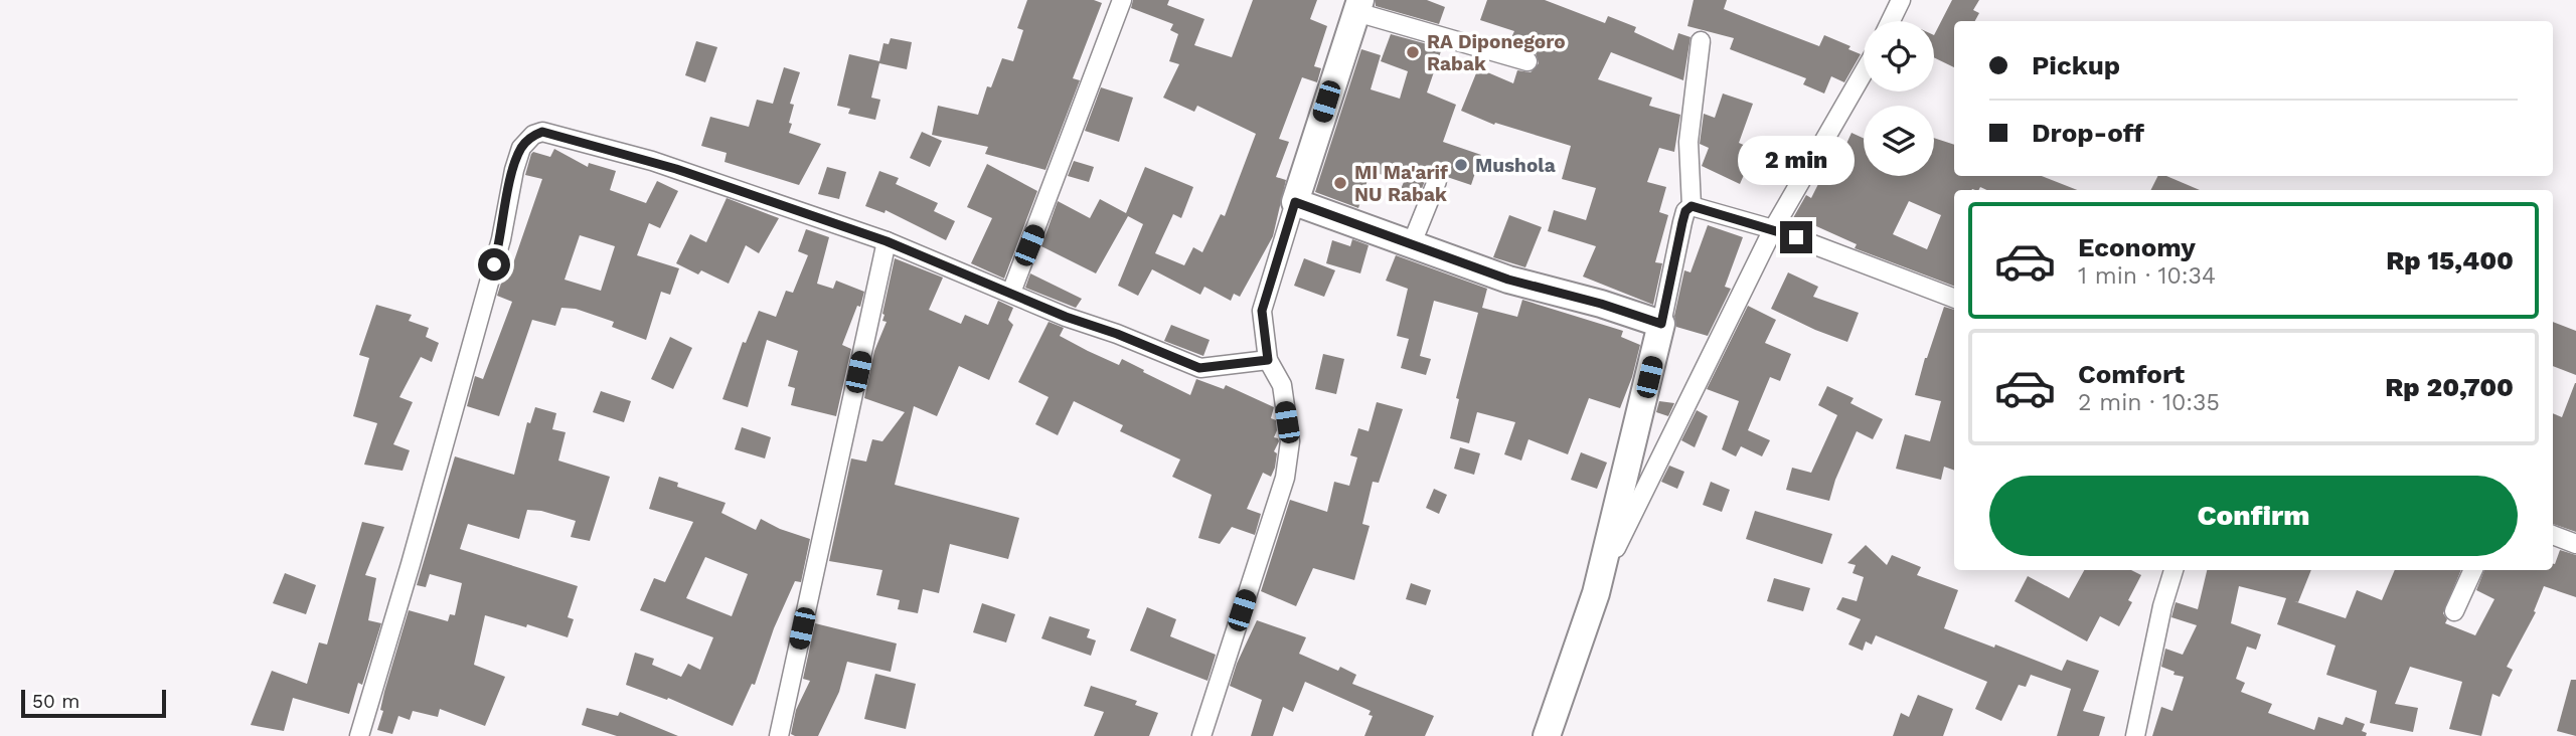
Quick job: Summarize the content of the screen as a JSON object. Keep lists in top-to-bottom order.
{
  "places": ["RA Diponegoro Rabak", "Mushola", "MI Ma'arif NU Rabak"],
  "scale_bar": "50 m",
  "page": {
    "banner": ["Pickup", "Drop-off"],
    "bubble": "2 min",
    "list": [
      {
        "name": "Economy",
        "note": "1 min · 10:34",
        "value": "Rp 15,400"
      },
      {
        "name": "Comfort",
        "note": "2 min · 10:35",
        "value": "Rp 20,700"
      }
    ],
    "buttons": "Confirm",
    "scale": "50 m"
  }
}
